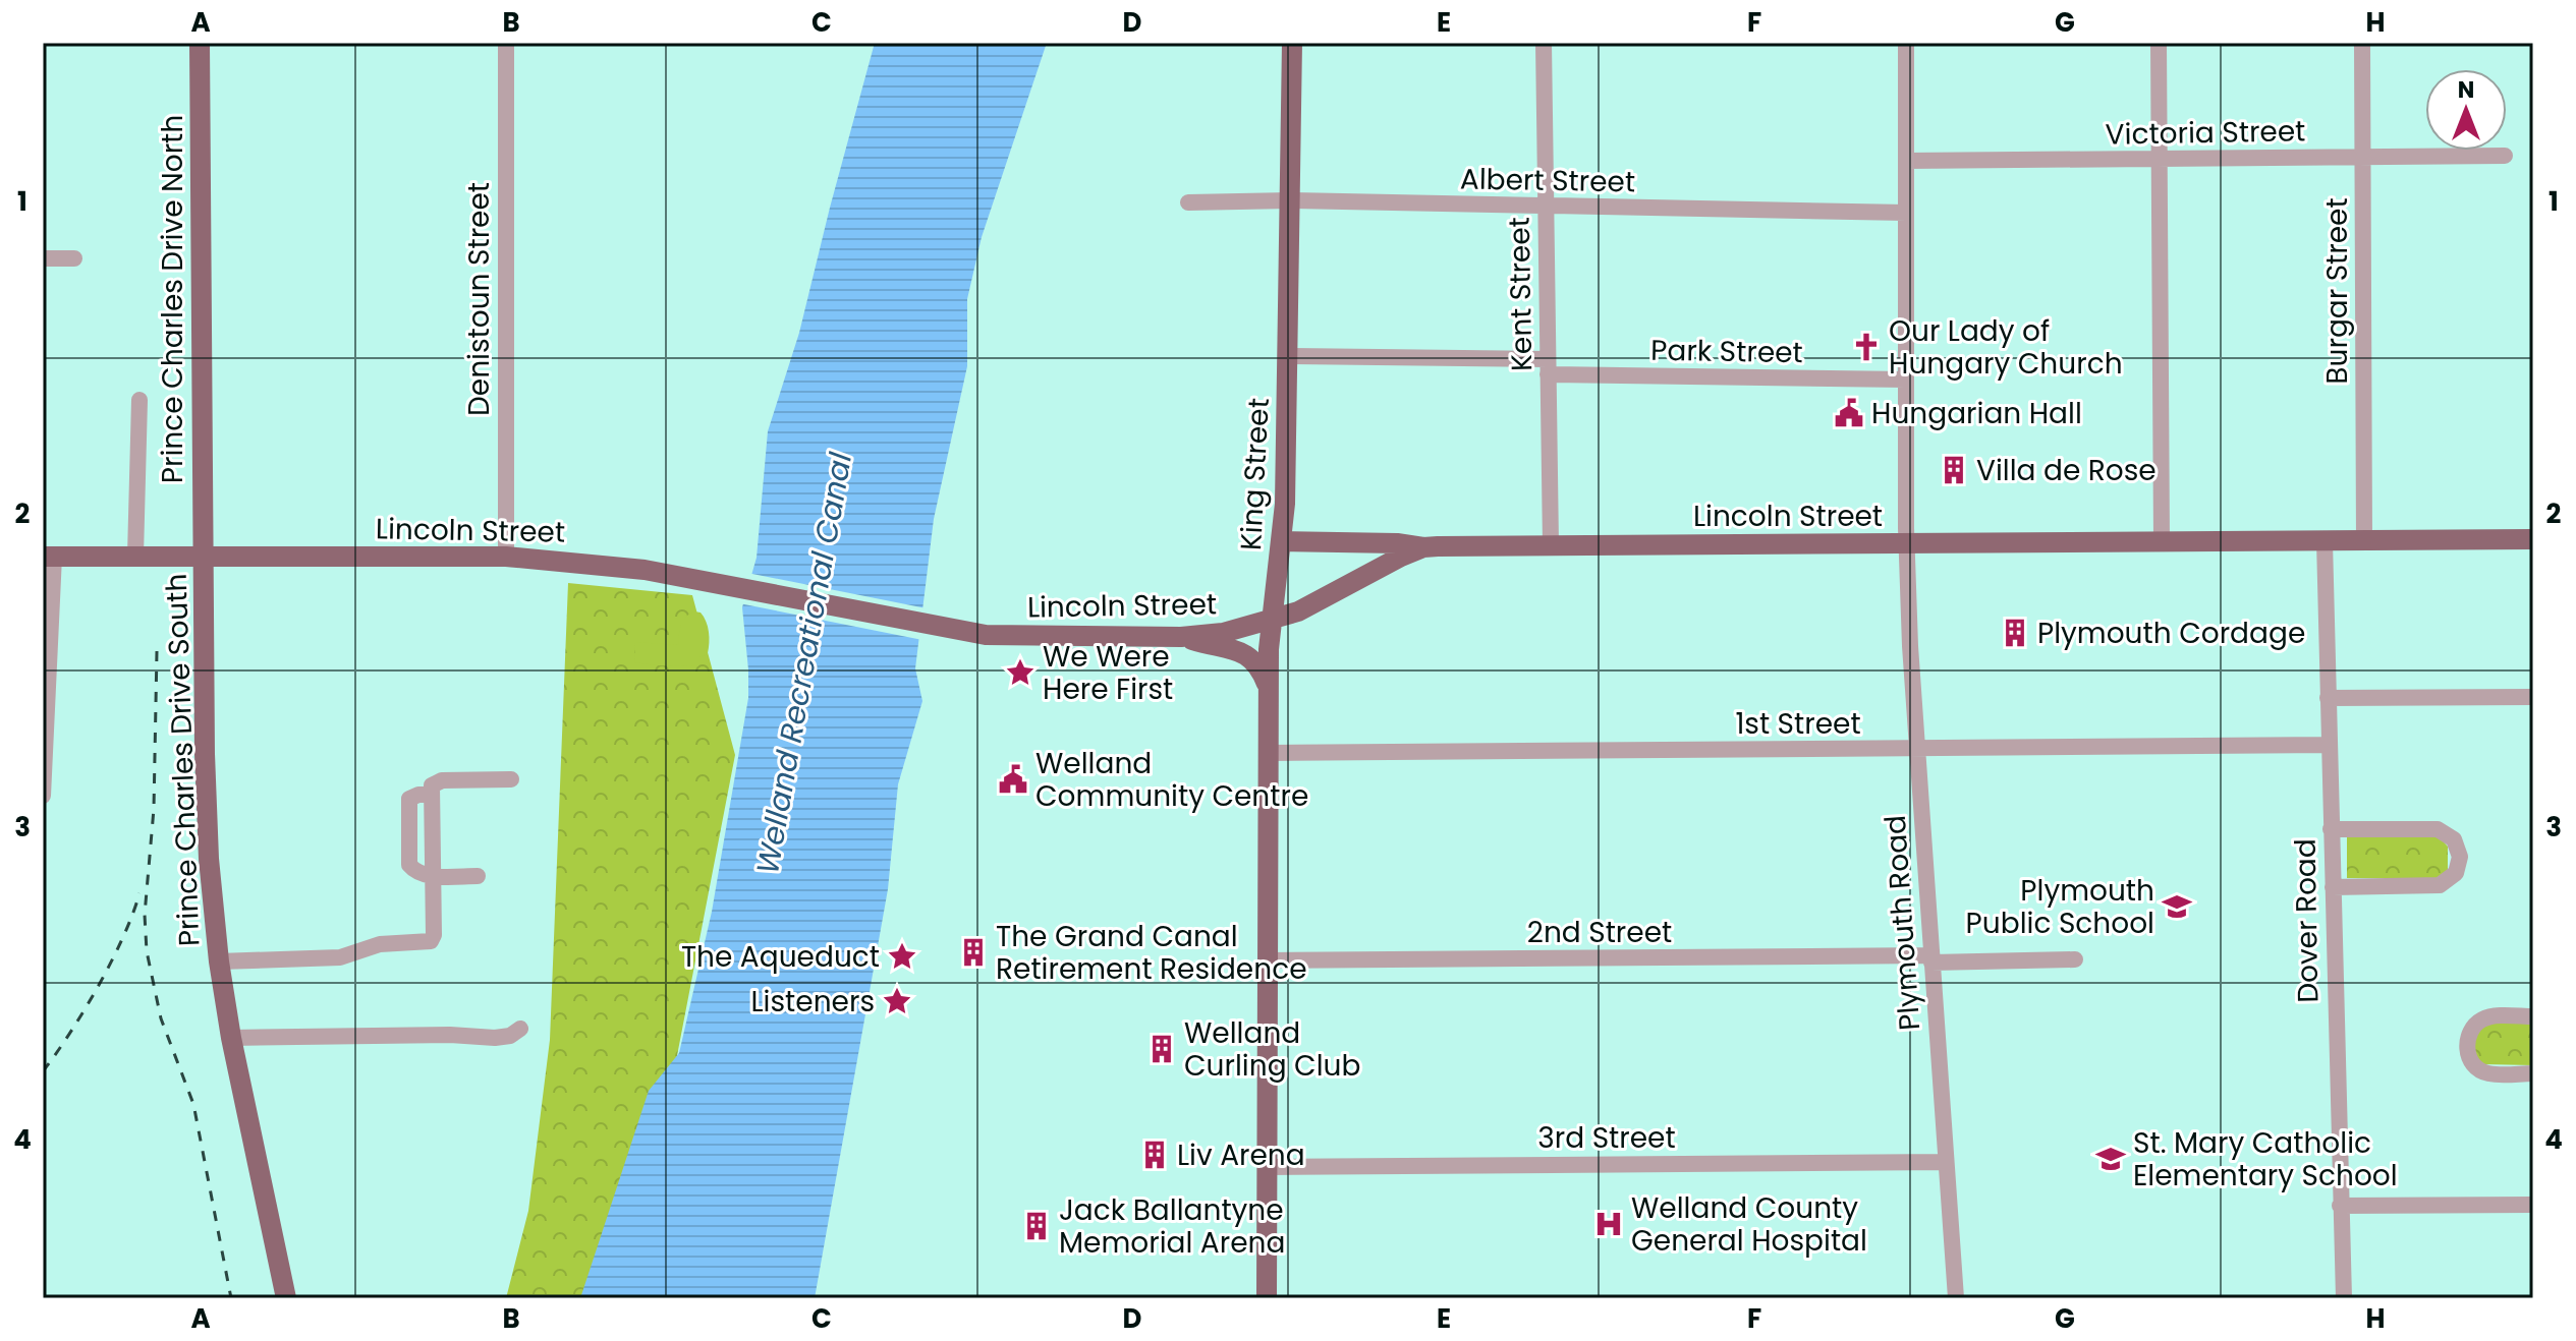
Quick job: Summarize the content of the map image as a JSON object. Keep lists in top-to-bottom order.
{
  "streets": {
    "main road": [
      "Prince Charles Drive North",
      "King Street",
      "Lincoln Street",
      "Prince Charles Drive South"
    ],
    "street": [
      "Victoria Street",
      "Albert Street",
      "Burgar Street",
      "Kent Street",
      "Denistoun Street",
      "Park Street",
      "1st Street",
      "Dover Road",
      "Plymouth Road",
      "2nd Street",
      "3rd Street"
    ]
  },
  "crossings": [
    ["Victoria Street", "Burgar Street"],
    ["Victoria Street", "Plymouth Road"],
    ["Albert Street", "Kent Street"],
    ["Albert Street", "King Street"],
    ["Albert Street", "Plymouth Road"],
    ["Burgar Street", "Lincoln Street"],
    ["Kent Street", "Park Street"],
    ["Kent Street", "Lincoln Street"],
    ["Prince Charles Drive North", "Lincoln Street"],
    ["Prince Charles Drive North", "Prince Charles Drive South"],
    ["Denistoun Street", "Lincoln Street"],
    ["Park Street", "King Street"],
    ["Park Street", "Plymouth Road"],
    ["King Street", "Lincoln Street"],
    ["King Street", "1st Street"],
    ["King Street", "2nd Street"],
    ["King Street", "3rd Street"],
    ["Lincoln Street", "Prince Charles Drive South"],
    ["Lincoln Street", "Dover Road"],
    ["Lincoln Street", "Plymouth Road"],
    ["1st Street", "Dover Road"],
    ["1st Street", "Plymouth Road"],
    ["Plymouth Road", "2nd Street"],
    ["Plymouth Road", "3rd Street"]
  ],
  "water": ["Welland Recreational Canal"],
  "places": {
    "church": ["Our Lady of Hungary Church"],
    "public building": ["Hungarian Hall", "Welland Community Centre"],
    "building": [
      "Villa de Rose",
      "Plymouth Cordage",
      "The Grand Canal Retirement Residence",
      "Welland Curling Club",
      "Liv Arena",
      "Jack Ballantyne Memorial Arena"
    ],
    "place": ["We Were Here First", "The Aqueduct", "Listeners"],
    "school or university": ["Plymouth Public School", "St. Mary Catholic Elementary School"],
    "hospital": ["Welland County General Hospital"]
  },
  "north": "top",
  "grid": {
    "columns": [
      "A",
      "B",
      "C",
      "D",
      "E",
      "F",
      "G",
      "H"
    ],
    "rows": [
      "1",
      "2",
      "3",
      "4"
    ]
  }
}
